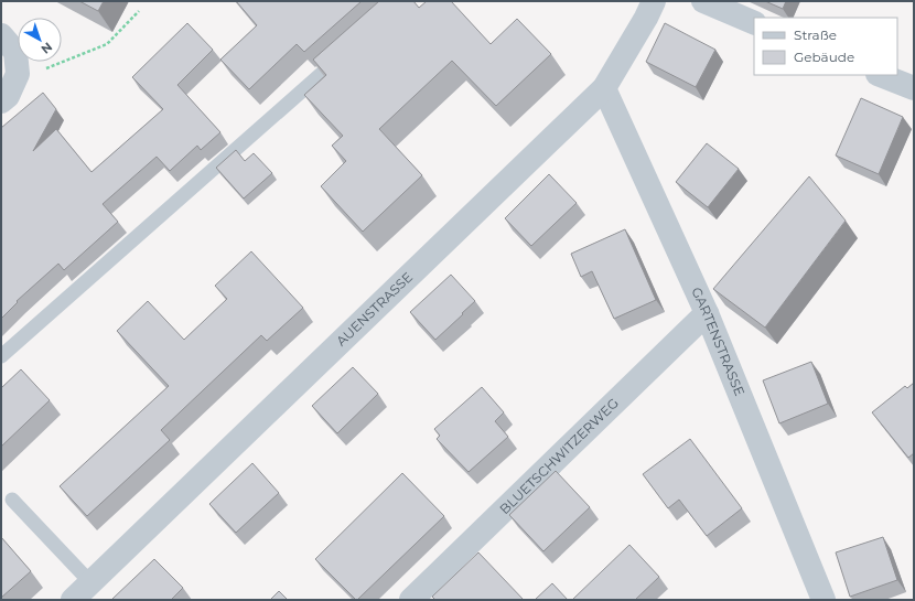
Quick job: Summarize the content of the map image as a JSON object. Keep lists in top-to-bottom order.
{
  "streets": {
    "street": ["AUENSTRASSE", "GARTENSTRASSE", "BLUETSCHWITZERWEG"]
  },
  "crossings": [
    ["AUENSTRASSE", "GARTENSTRASSE"],
    ["GARTENSTRASSE", "BLUETSCHWITZERWEG"]
  ],
  "legend": ["Straße", "Gebäude"],
  "north": "bottom right"
}
